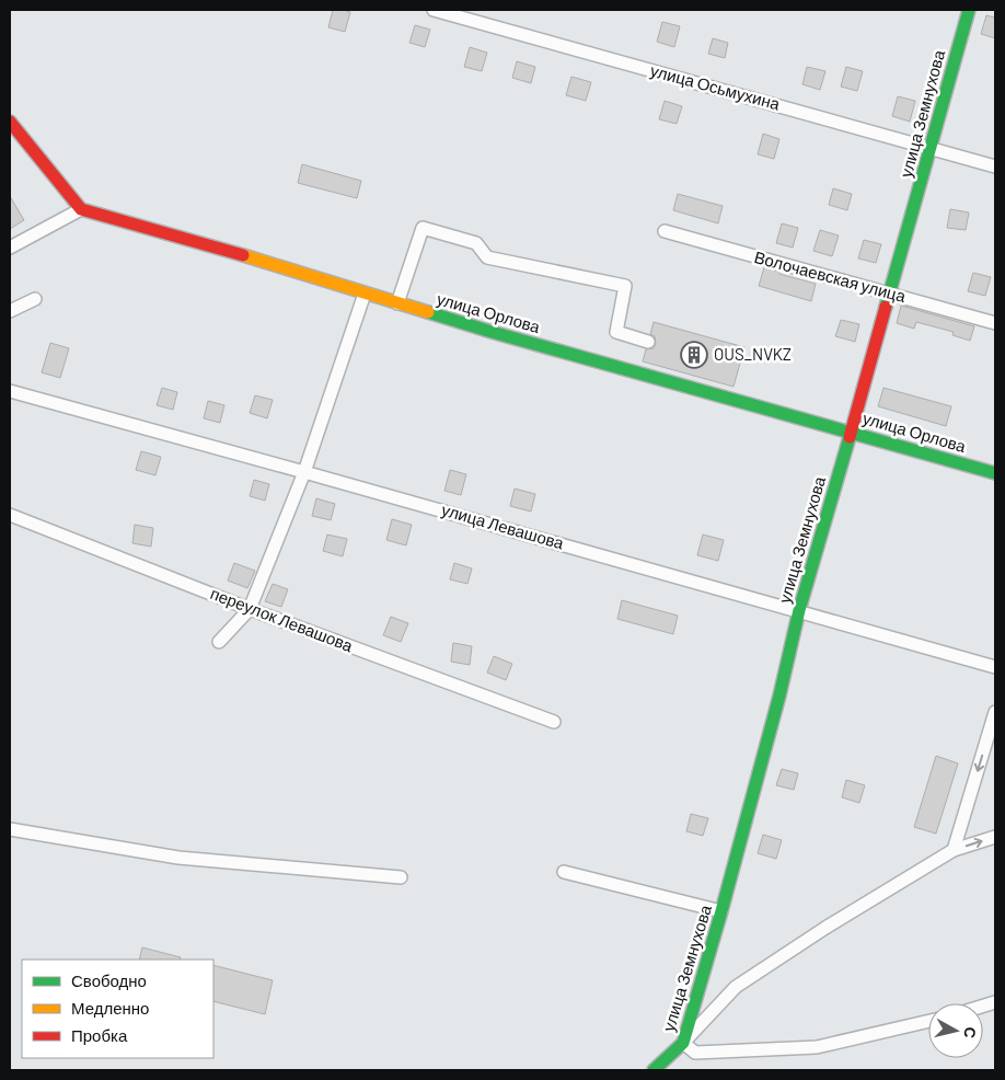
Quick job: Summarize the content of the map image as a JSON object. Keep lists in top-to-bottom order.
{
  "streets": {
    "street": [
      "улица Осьмухина",
      "улица Земнухова",
      "Волочаевская улица",
      "улица Орлова",
      "улица Левашова",
      "переулок Левашова"
    ]
  },
  "crossings": [
    ["улица Осьмухина", "улица Земнухова"],
    ["улица Земнухова", "Волочаевская улица"],
    ["улица Земнухова", "улица Орлова"],
    ["улица Земнухова", "улица Левашова"]
  ],
  "places": {
    "building": ["OUS_NVKZ"]
  },
  "legend": ["Свободно", "Медленно", "Пробка"],
  "north": "right"
}
